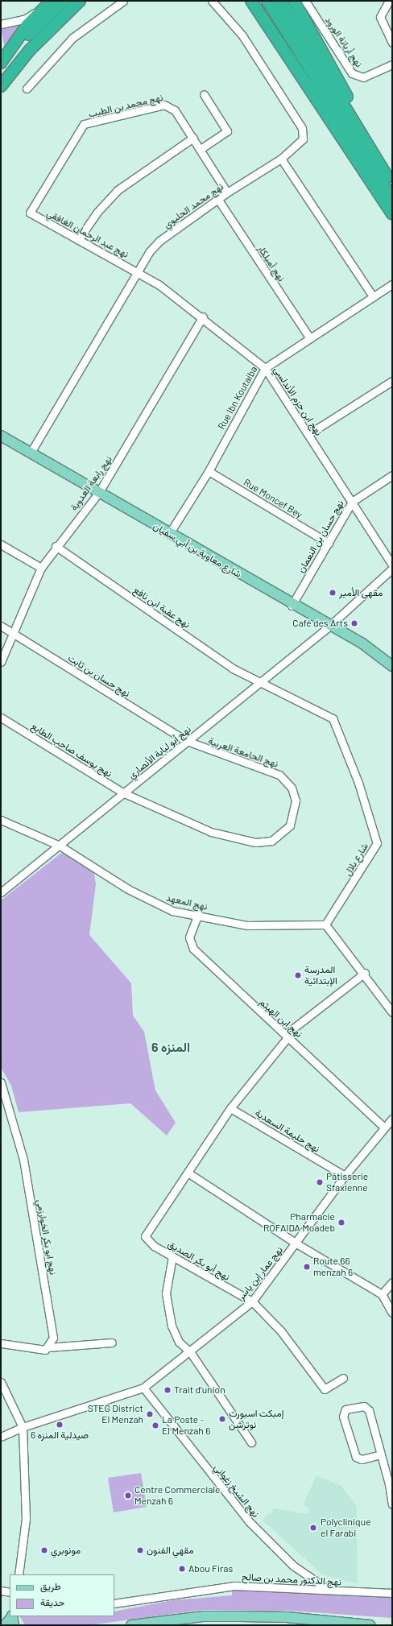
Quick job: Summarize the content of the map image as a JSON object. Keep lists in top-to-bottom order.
{
  "streets": {
    "main road": ["شارع معاوية بن أبي سفيان"],
    "street": [
      "نهج أريانة الورود",
      "نهج محمد بن الطيب",
      "نهج محمد الحليوي",
      "نهج عبد الرحمان الغافقي",
      "نهج أميلكار",
      "Rue Ibn Koutaiba",
      "نهج ابن حزم الأندلسي",
      "نهج رابعة العدوية",
      "Rue Moncef Bey",
      "نهج حسان بن النعمان",
      "نهج عقبة ابن نافع",
      "نهج حسان بن ثابت",
      "نهج يوسف صاحب الطابع",
      "نهج أبو لبابة الأنصاري",
      "نهج الجامعة العربية",
      "شارع بلال",
      "نهج المعهد",
      "نهج ابن الهيثم",
      "نهج حليمة السعدية",
      "نهج ابو بكر الخوارزمي",
      "نهج أبو بكر الصديق",
      "نهج عمار إبن ياسر",
      "نهج الشيخ زغواني",
      "نهج الدكتور محمد بن صالح"
    ]
  },
  "crossings": [
    ["نهج محمد بن الطيب", "نهج محمد الحليوي"],
    ["نهج محمد بن الطيب", "نهج عبد الرحمان الغافقي"],
    ["نهج محمد الحليوي", "نهج عبد الرحمان الغافقي"],
    ["نهج محمد الحليوي", "نهج أميلكار"],
    ["نهج محمد الحليوي", "نهج ابن حزم الأندلسي"],
    ["نهج محمد الحليوي", "شارع معاوية بن أبي سفيان"],
    ["نهج عبد الرحمان الغافقي", "نهج ابن حزم الأندلسي"],
    ["نهج أميلكار", "Rue Ibn Koutaiba"],
    ["Rue Ibn Koutaiba", "نهج ابن حزم الأندلسي"],
    ["Rue Ibn Koutaiba", "Rue Moncef Bey"],
    ["Rue Ibn Koutaiba", "شارع معاوية بن أبي سفيان"],
    ["نهج ابن حزم الأندلسي", "نهج رابعة العدوية"],
    ["نهج ابن حزم الأندلسي", "نهج حسان بن النعمان"],
    ["نهج رابعة العدوية", "شارع معاوية بن أبي سفيان"],
    ["نهج رابعة العدوية", "نهج عقبة ابن نافع"],
    ["نهج رابعة العدوية", "نهج حسان بن ثابت"],
    ["Rue Moncef Bey", "نهج حسان بن النعمان"],
    ["نهج حسان بن النعمان", "شارع معاوية بن أبي سفيان"],
    ["شارع معاوية بن أبي سفيان", "نهج أبو لبابة الأنصاري"],
    ["نهج عقبة ابن نافع", "نهج أبو لبابة الأنصاري"],
    ["نهج عقبة ابن نافع", "شارع بلال"],
    ["نهج حسان بن ثابت", "نهج أبو لبابة الأنصاري"],
    ["نهج حسان بن ثابت", "نهج الجامعة العربية"],
    ["نهج يوسف صاحب الطابع", "نهج أبو لبابة الأنصاري"],
    ["نهج يوسف صاحب الطابع", "نهج الجامعة العربية"],
    ["نهج أبو لبابة الأنصاري", "نهج الجامعة العربية"],
    ["نهج أبو لبابة الأنصاري", "شارع بلال"],
    ["نهج أبو لبابة الأنصاري", "نهج المعهد"],
    ["شارع بلال", "نهج المعهد"],
    ["نهج المعهد", "نهج ابن الهيثم"],
    ["نهج ابن الهيثم", "نهج عمار إبن ياسر"],
    ["نهج حليمة السعدية", "نهج أبو بكر الصديق"],
    ["نهج حليمة السعدية", "نهج عمار إبن ياسر"],
    ["نهج أبو بكر الصديق", "نهج عمار إبن ياسر"],
    ["نهج عمار إبن ياسر", "نهج الشيخ زغواني"],
    ["نهج الشيخ زغواني", "نهج الدكتور محمد بن صالح"]
  ],
  "districts": ["المنزه 6"],
  "places": [
    "مقهى الأمير",
    "Café des Arts",
    "المدرسة الإبتدائية",
    "Pâtisserie Sfaxienne",
    "Pharmacie ROFAIDA Moadeb",
    "Route 66 menzah 6",
    "Trait d'union",
    "STEG District El Menzah",
    "إمبكت اسبورت نوترشن",
    "صيدلية المنزه 6",
    "La Poste - El Menzah 6",
    "Centre Commerciale Menzah 6",
    "Polyclinique el Farabi",
    "مونوبري",
    "مقهي الفنون",
    "Abou Firas"
  ],
  "legend": ["طريق", "حديقة"]
}
